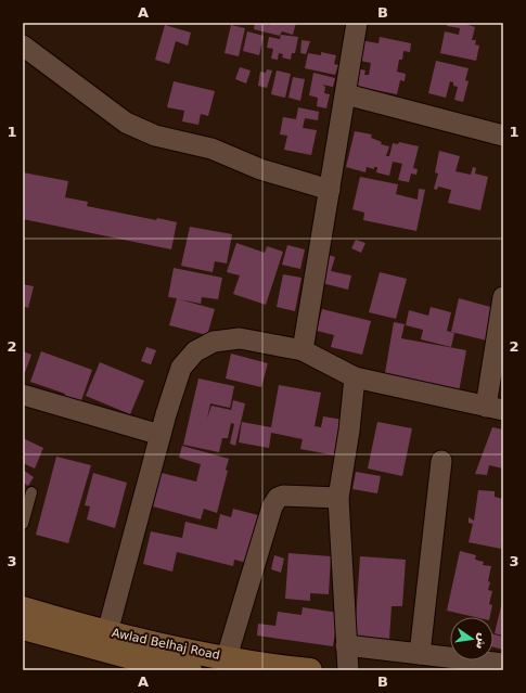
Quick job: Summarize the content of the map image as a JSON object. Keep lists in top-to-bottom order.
{
  "streets": {
    "main road": ["Awlad Belhaj Road"]
  },
  "north": "right",
  "grid": {
    "columns": ["A", "B"],
    "rows": ["1", "2", "3"]
  }
}
